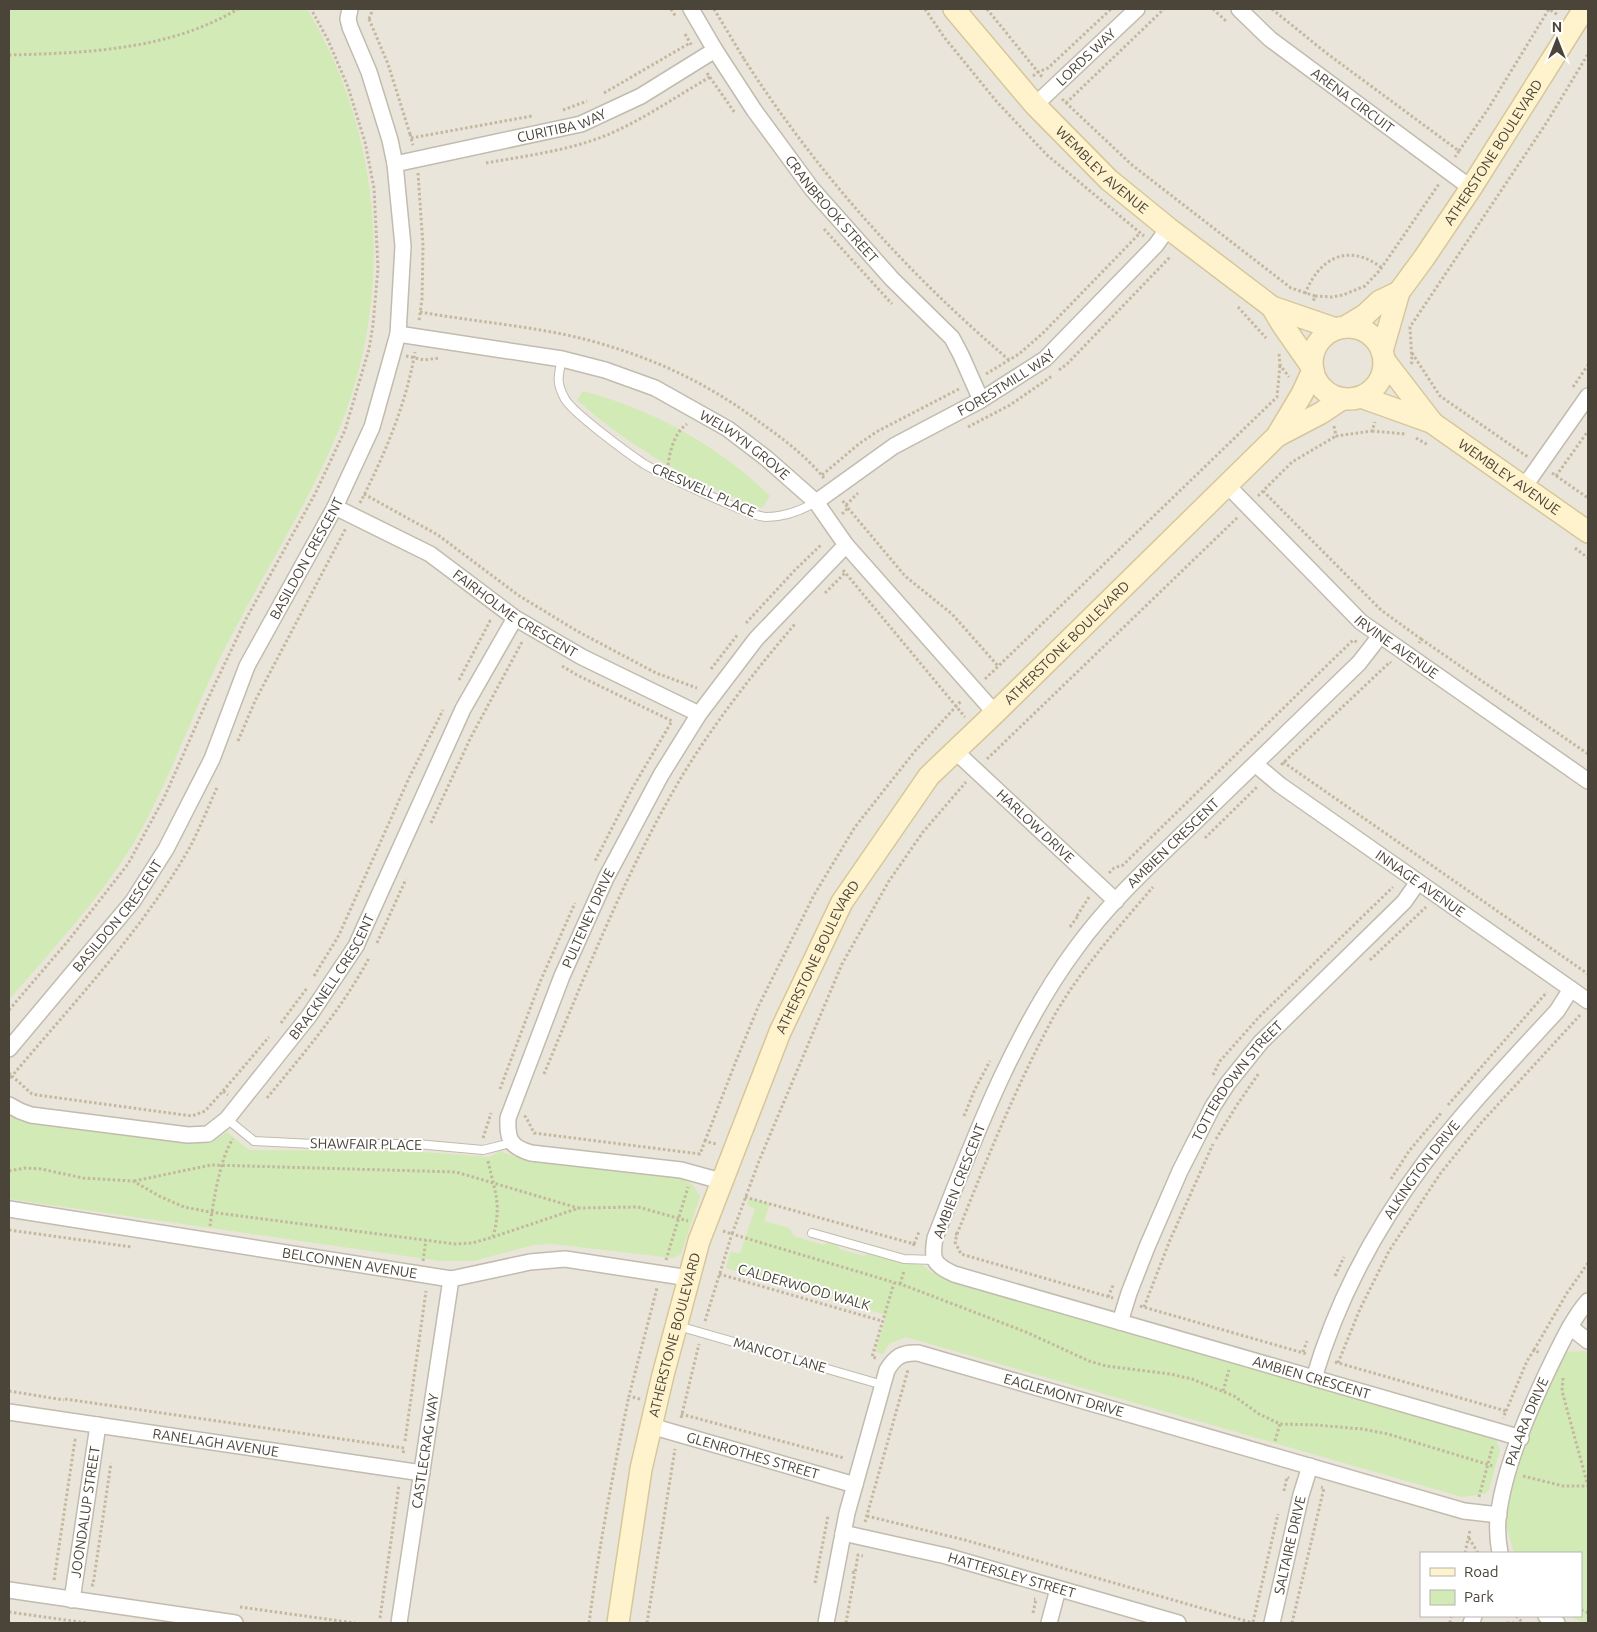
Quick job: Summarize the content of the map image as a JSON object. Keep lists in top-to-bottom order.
{
  "streets": {
    "street": [
      "LORDS WAY",
      "ARENA CIRCUIT",
      "CURITIBA WAY",
      "ATHERSTONE BOULEVARD",
      "WEMBLEY AVENUE",
      "CRANBROOK STREET",
      "FORESTMILL WAY",
      "WELWYN GROVE",
      "BASILDON CRESCENT",
      "FAIRHOLME CRESCENT",
      "IRVINE AVENUE",
      "HARLOW DRIVE",
      "AMBIEN CRESCENT",
      "INNAGE AVENUE",
      "PULTENEY DRIVE",
      "BRACKNELL CRESCENT",
      "TOTTERDOWN STREET",
      "ALKINGTON DRIVE",
      "BELCONNEN AVENUE",
      "EAGLEMONT DRIVE",
      "PALARA DRIVE",
      "RANELAGH AVENUE",
      "CASTLECRAG WAY",
      "GLENROTHES STREET",
      "JOONDALUP STREET",
      "SALTAIRE DRIVE",
      "HATTERSLEY STREET"
    ],
    "lane": ["CRESWELL PLACE", "SHAWFAIR PLACE", "MANCOT LANE"],
    "path": ["CALDERWOOD WALK"]
  },
  "crossings": [
    ["LORDS WAY", "WEMBLEY AVENUE"],
    ["ARENA CIRCUIT", "ATHERSTONE BOULEVARD"],
    ["CURITIBA WAY", "CRANBROOK STREET"],
    ["CURITIBA WAY", "BASILDON CRESCENT"],
    ["ATHERSTONE BOULEVARD", "WEMBLEY AVENUE"],
    ["ATHERSTONE BOULEVARD", "WELWYN GROVE"],
    ["ATHERSTONE BOULEVARD", "IRVINE AVENUE"],
    ["ATHERSTONE BOULEVARD", "HARLOW DRIVE"],
    ["ATHERSTONE BOULEVARD", "BELCONNEN AVENUE"],
    ["ATHERSTONE BOULEVARD", "MANCOT LANE"],
    ["ATHERSTONE BOULEVARD", "GLENROTHES STREET"],
    ["WEMBLEY AVENUE", "FORESTMILL WAY"],
    ["CRANBROOK STREET", "FORESTMILL WAY"],
    ["FORESTMILL WAY", "WELWYN GROVE"],
    ["FORESTMILL WAY", "CRESWELL PLACE"],
    ["WELWYN GROVE", "CRESWELL PLACE"],
    ["WELWYN GROVE", "BASILDON CRESCENT"],
    ["WELWYN GROVE", "PULTENEY DRIVE"],
    ["BASILDON CRESCENT", "FAIRHOLME CRESCENT"],
    ["FAIRHOLME CRESCENT", "PULTENEY DRIVE"],
    ["FAIRHOLME CRESCENT", "BRACKNELL CRESCENT"],
    ["IRVINE AVENUE", "AMBIEN CRESCENT"],
    ["HARLOW DRIVE", "AMBIEN CRESCENT"],
    ["AMBIEN CRESCENT", "INNAGE AVENUE"],
    ["AMBIEN CRESCENT", "TOTTERDOWN STREET"],
    ["AMBIEN CRESCENT", "ALKINGTON DRIVE"],
    ["AMBIEN CRESCENT", "PALARA DRIVE"],
    ["INNAGE AVENUE", "TOTTERDOWN STREET"],
    ["INNAGE AVENUE", "ALKINGTON DRIVE"],
    ["PULTENEY DRIVE", "SHAWFAIR PLACE"],
    ["BRACKNELL CRESCENT", "SHAWFAIR PLACE"],
    ["BELCONNEN AVENUE", "CASTLECRAG WAY"],
    ["MANCOT LANE", "EAGLEMONT DRIVE"],
    ["EAGLEMONT DRIVE", "PALARA DRIVE"],
    ["EAGLEMONT DRIVE", "GLENROTHES STREET"],
    ["EAGLEMONT DRIVE", "SALTAIRE DRIVE"],
    ["EAGLEMONT DRIVE", "HATTERSLEY STREET"],
    ["RANELAGH AVENUE", "CASTLECRAG WAY"],
    ["RANELAGH AVENUE", "JOONDALUP STREET"]
  ],
  "legend": ["Road", "Park"],
  "north": "top"
}
